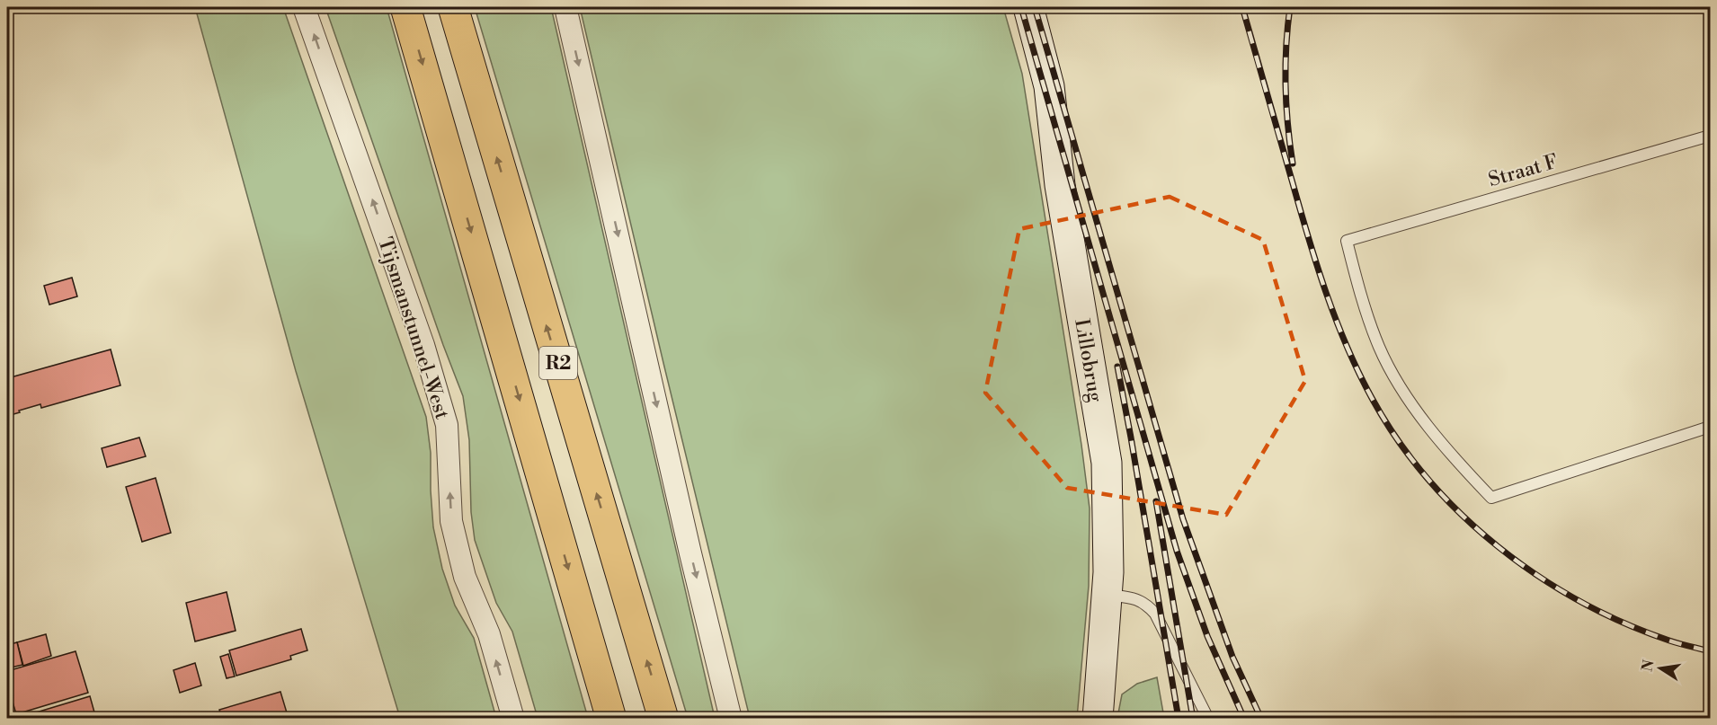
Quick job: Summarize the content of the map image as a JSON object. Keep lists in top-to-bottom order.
{
  "streets": {
    "highway": ["R2"],
    "street": ["Tijsmanstunnel-West", "Lillobrug"],
    "lane": ["Straat F"]
  },
  "one_way": ["Tijsmanstunnel-West"],
  "north": "left"
}
